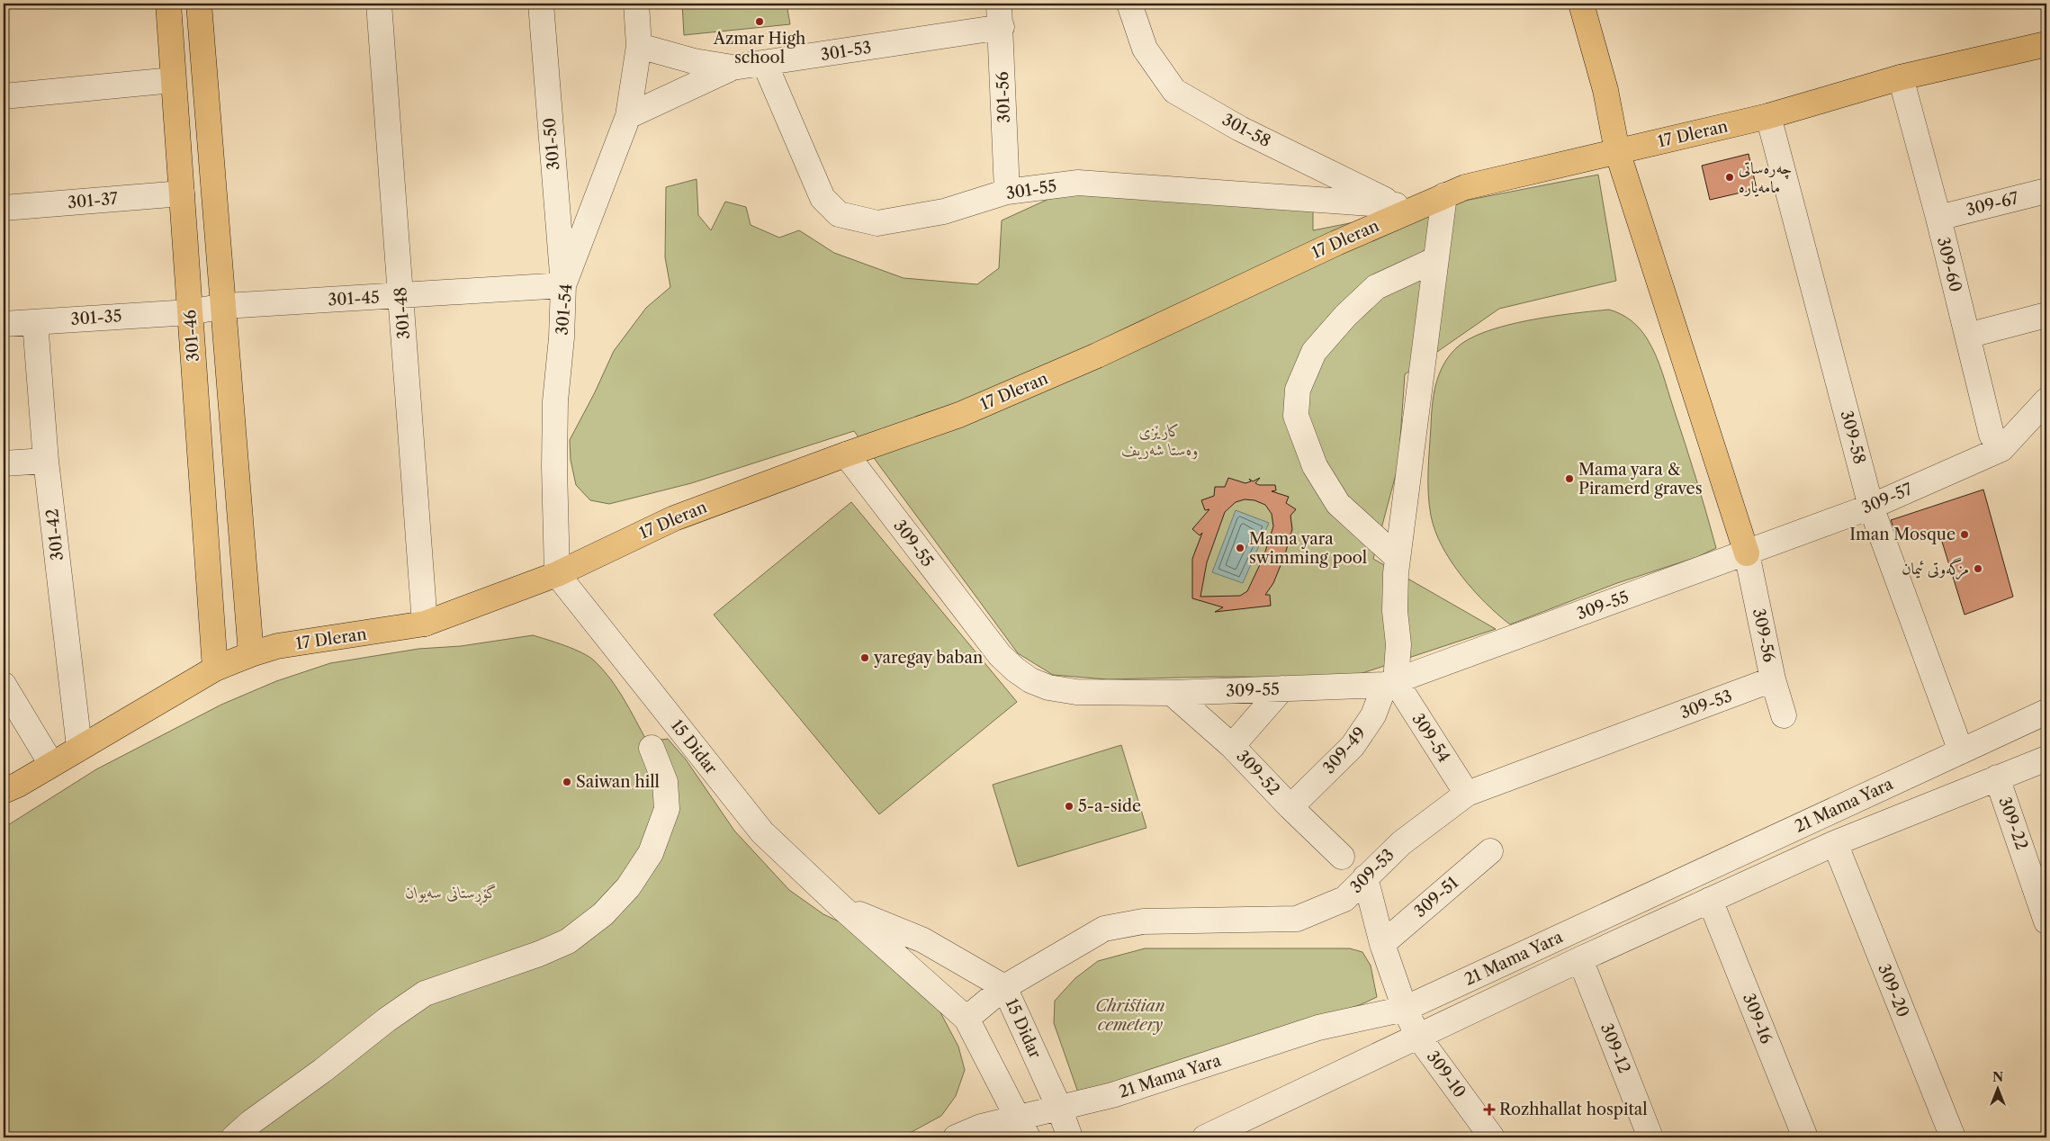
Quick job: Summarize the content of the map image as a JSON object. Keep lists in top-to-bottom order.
{
  "streets": {
    "main road": ["17 Dleran", "301-46"],
    "street": [
      "301-53",
      "301-56",
      "301-58",
      "301-50",
      "301-55",
      "301-37",
      "309-67",
      "309-60",
      "301-45",
      "301-54",
      "301-48",
      "301-35",
      "309-58",
      "309-57",
      "301-42",
      "309-55",
      "309-56",
      "309-53",
      "309-54",
      "15 Didar",
      "309-49",
      "309-52",
      "21 Mama Yara",
      "309-22",
      "309-51",
      "309-20",
      "309-16",
      "309-12",
      "309-10"
    ]
  },
  "crossings": [
    ["301-53", "301-56"],
    ["301-53", "301-55"],
    ["301-53", "301-54"],
    ["301-56", "301-55"],
    ["301-58", "17 Dleran"],
    ["301-58", "301-55"],
    ["17 Dleran", "301-55"],
    ["17 Dleran", "309-60"],
    ["17 Dleran", "301-54"],
    ["17 Dleran", "301-48"],
    ["17 Dleran", "301-46"],
    ["17 Dleran", "309-58"],
    ["17 Dleran", "301-42"],
    ["17 Dleran", "309-55"],
    ["17 Dleran", "15 Didar"],
    ["17 Dleran", "309-49"],
    ["301-50", "301-45"],
    ["301-50", "301-54"],
    ["301-37", "301-46"],
    ["309-67", "309-60"],
    ["309-60", "309-57"],
    ["301-45", "301-54"],
    ["301-45", "301-48"],
    ["301-45", "301-35"],
    ["301-45", "301-46"],
    ["301-54", "15 Didar"],
    ["301-35", "301-46"],
    ["301-35", "301-42"],
    ["309-58", "309-57"],
    ["309-58", "21 Mama Yara"],
    ["309-57", "309-55"],
    ["309-57", "309-56"],
    ["309-55", "309-56"],
    ["309-55", "309-54"],
    ["309-55", "309-49"],
    ["309-55", "309-52"],
    ["309-56", "309-53"],
    ["309-53", "309-54"],
    ["309-53", "15 Didar"],
    ["309-54", "309-49"],
    ["15 Didar", "21 Mama Yara"],
    ["309-49", "309-52"],
    ["21 Mama Yara", "309-22"],
    ["21 Mama Yara", "309-20"],
    ["21 Mama Yara", "309-16"],
    ["21 Mama Yara", "309-12"],
    ["21 Mama Yara", "309-10"]
  ],
  "parks": ["کارێزی وەستا شەریف", "گۆڕستانی سەیوان", "Christian cemetery"],
  "places": {
    "other": [
      "Azmar High school",
      "چەرەساتی مامەیارە",
      "Mama yara & Piramerd graves",
      "Iman Mosque",
      "Mama yara swimming pool",
      "مزگەوتی ئیمان",
      "yaregay baban",
      "Saiwan hill",
      "5-a-side"
    ],
    "health": ["Rozhhallat hospital"]
  },
  "north": "top"
}
